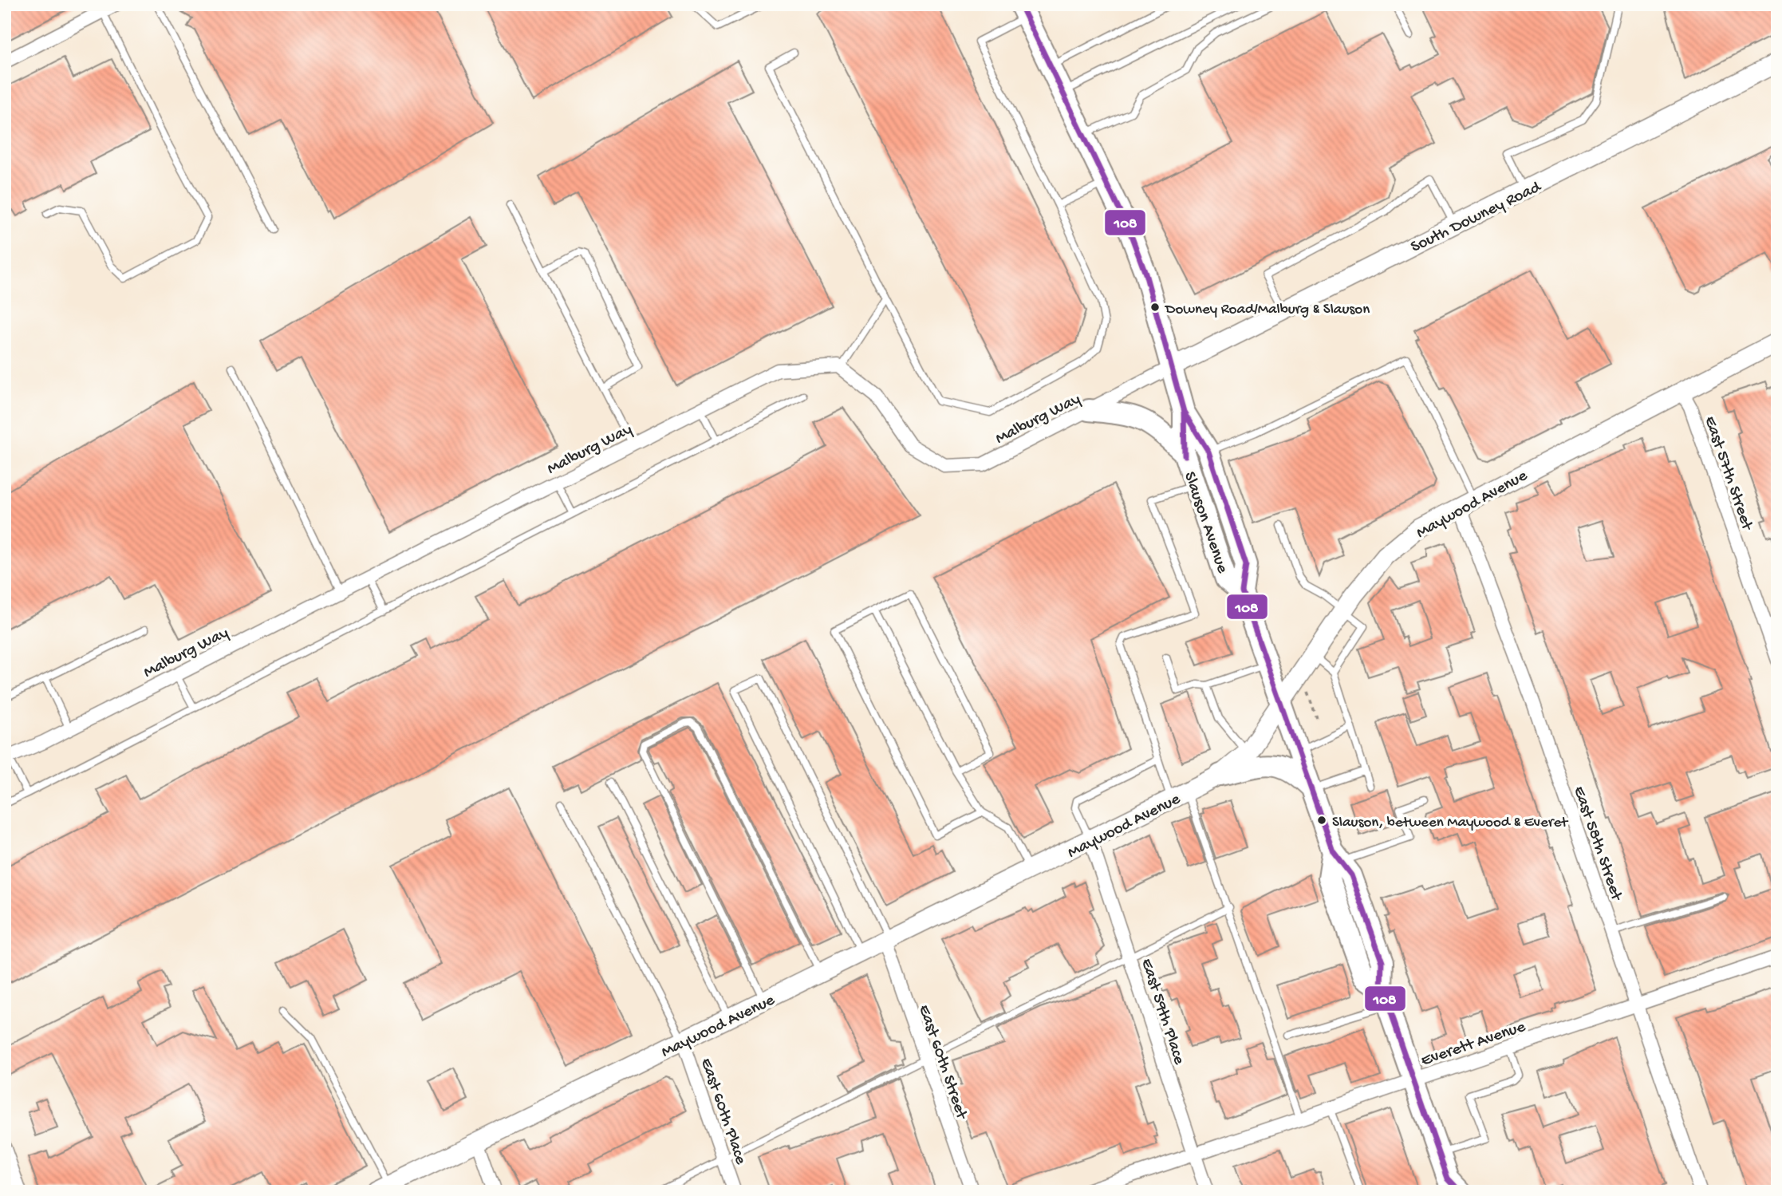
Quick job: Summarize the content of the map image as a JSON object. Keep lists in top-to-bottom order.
{
  "streets": {
    "main road": ["Slauson Avenue"],
    "street": [
      "South Downey Road",
      "Malburg Way",
      "East 57th Street",
      "Maywood Avenue",
      "East 58th Street",
      "East 59th Place",
      "Everett Avenue",
      "East 60th Street",
      "East 60th Place"
    ]
  },
  "crossings": [
    ["South Downey Road", "Malburg Way"],
    ["South Downey Road", "Slauson Avenue"],
    ["Malburg Way", "Slauson Avenue"],
    ["East 57th Street", "Maywood Avenue"],
    ["Maywood Avenue", "Slauson Avenue"],
    ["Maywood Avenue", "East 58th Street"],
    ["Maywood Avenue", "East 59th Place"],
    ["Maywood Avenue", "East 60th Street"],
    ["Maywood Avenue", "East 60th Place"],
    ["Slauson Avenue", "Everett Avenue"],
    ["East 58th Street", "Everett Avenue"],
    ["East 59th Place", "Everett Avenue"]
  ],
  "places": ["Downey Road/Malburg & Slauson", "Slauson, between Maywood & Everet"],
  "lines": ["transit line 108"]
}
